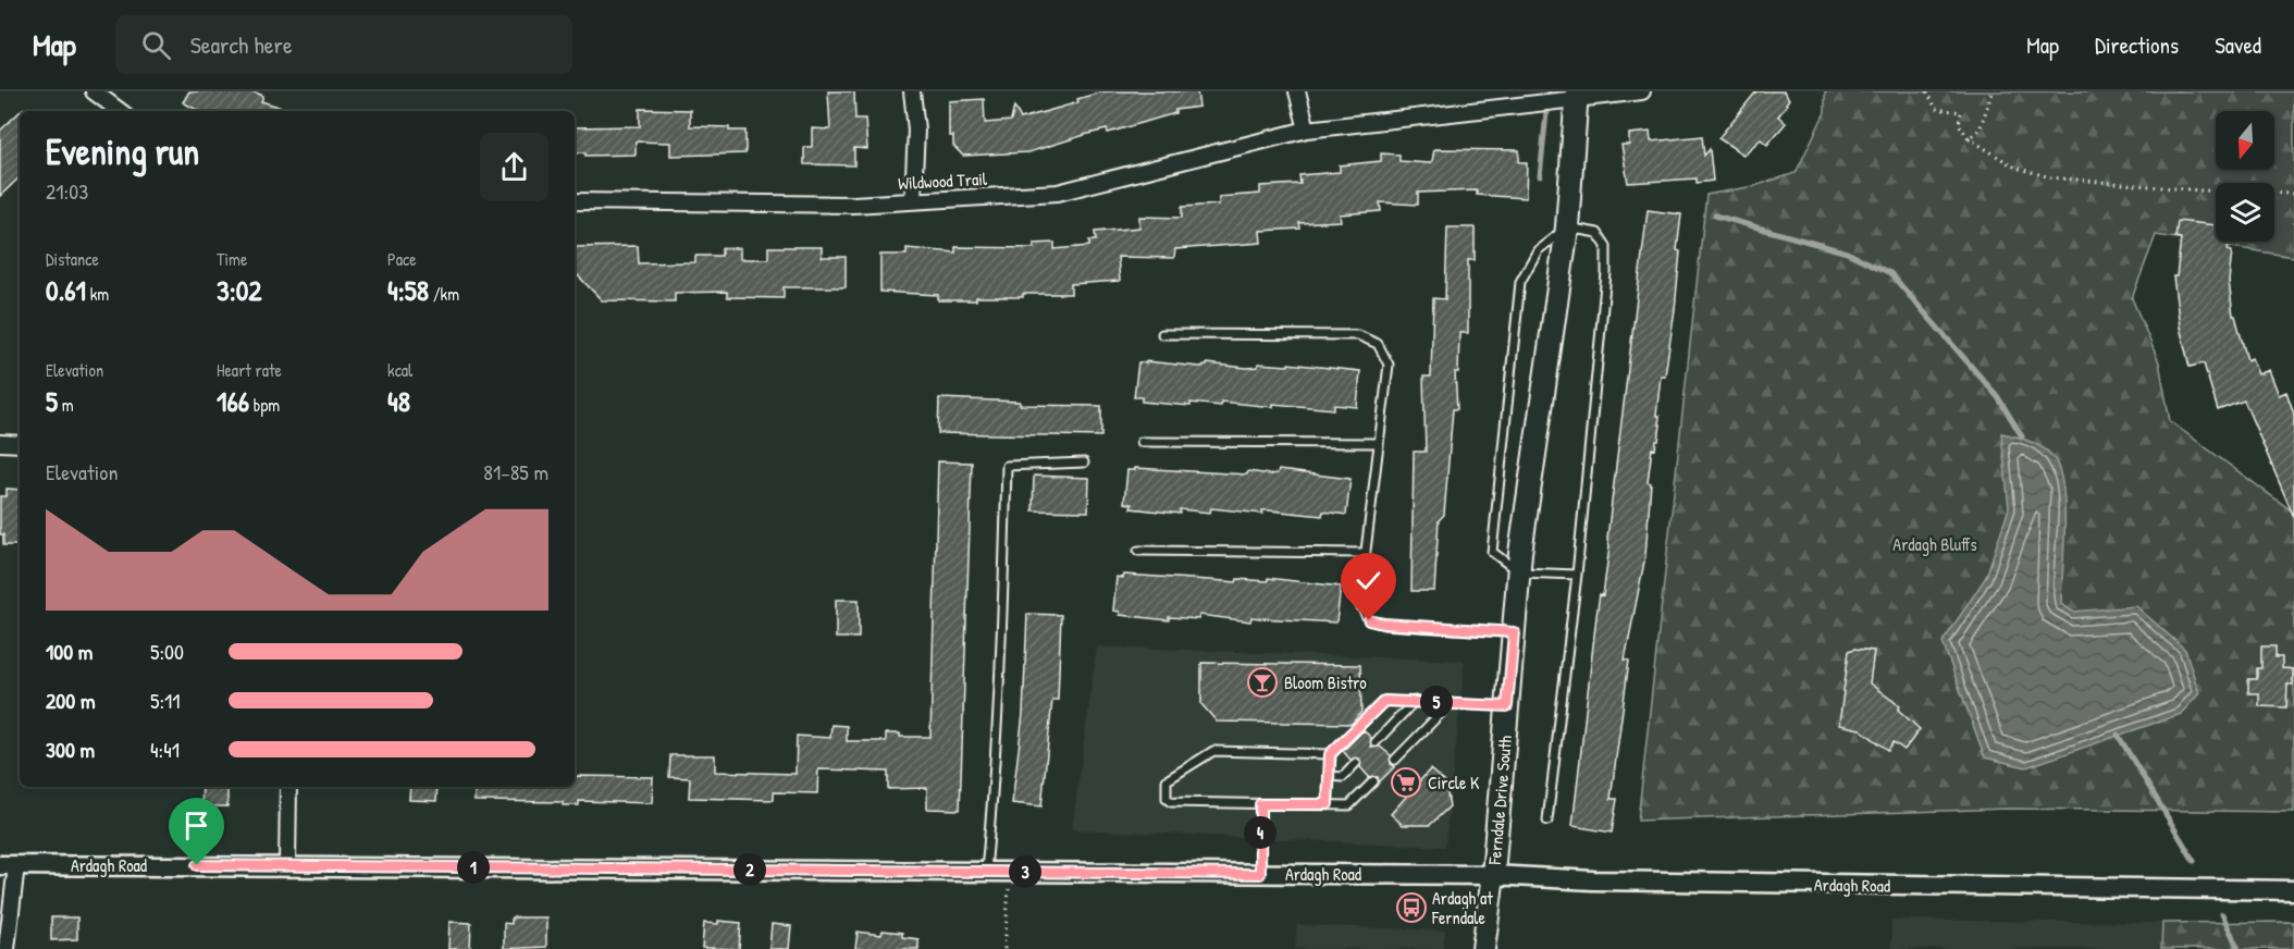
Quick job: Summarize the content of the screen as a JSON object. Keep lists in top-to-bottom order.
{
  "streets": {
    "main road": ["Ferndale Drive South"],
    "street": ["Wildwood Trail", "Ardagh Road"]
  },
  "crossings": [
    ["Wildwood Trail", "Ferndale Drive South"],
    ["Ferndale Drive South", "Ardagh Road"]
  ],
  "parks": ["Ardagh Bluffs"],
  "places": {
    "bar": ["Bloom Bistro"],
    "supermarket": ["Circle K"],
    "bus stop": ["Ardagh at Ferndale"]
  },
  "north": "bottom",
  "page": {
    "header": "Map",
    "search": "Search here",
    "nav": ["Map", "Directions", "Saved"],
    "heading": ["Evening run", "21:03"],
    "stats": [
      ["Distance", "0.61 km"],
      ["Time", "3:02"],
      ["Pace", "4:58 /km"],
      ["Elevation", "5 m"],
      ["Heart rate", "166 bpm"],
      ["kcal", "48"]
    ],
    "chart": ["Elevation", "81–85 m"],
    "list": [
      {
        "name": "100 m",
        "note": "5:00"
      },
      {
        "name": "200 m",
        "note": "5:11"
      },
      {
        "name": "300 m",
        "note": "4:41"
      }
    ],
    "pins": [
      "5",
      "4",
      "1",
      "2",
      "3"
    ]
  }
}
